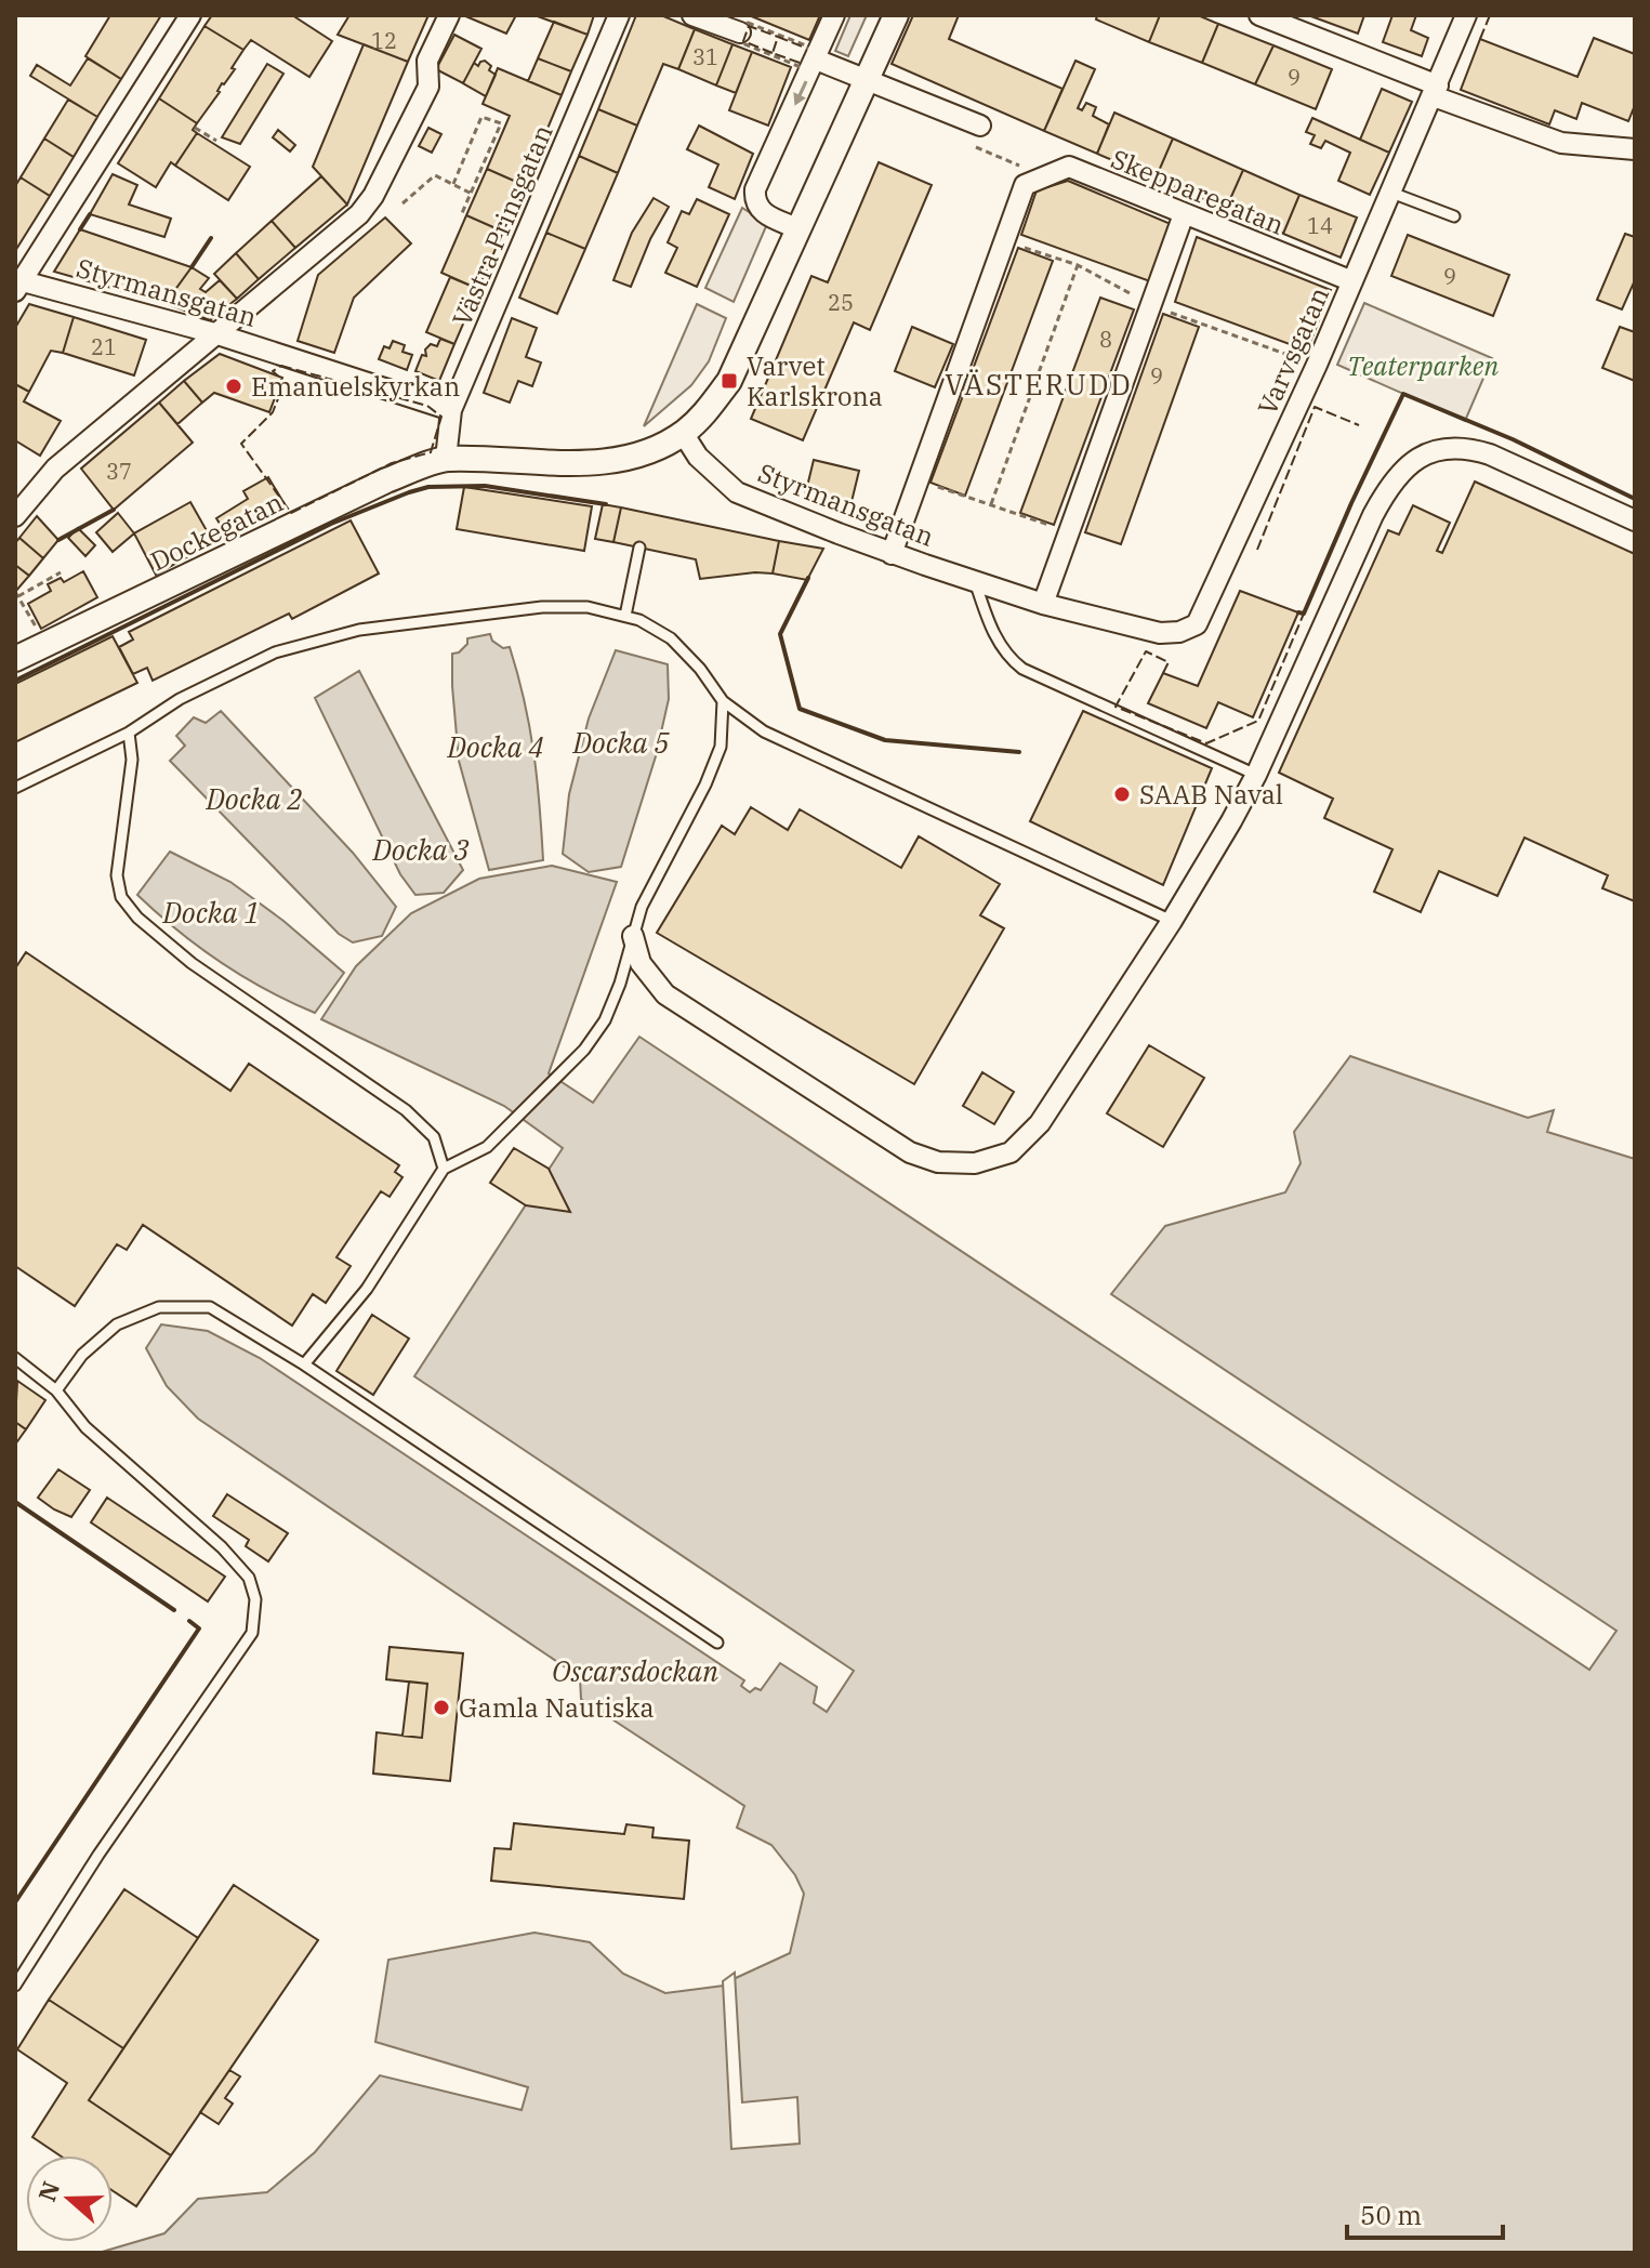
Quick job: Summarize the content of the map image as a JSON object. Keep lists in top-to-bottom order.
{
  "streets": {
    "street": [
      "Skepparegatan",
      "Västra Prinsgatan",
      "Styrmansgatan",
      "Varvsgatan",
      "Dockegatan"
    ]
  },
  "crossings": [
    ["Skepparegatan", "Varvsgatan"],
    ["Västra Prinsgatan", "Styrmansgatan"],
    ["Västra Prinsgatan", "Dockegatan"],
    ["Styrmansgatan", "Varvsgatan"]
  ],
  "districts": ["VÄSTERUDD"],
  "water": [
    "Docka 5",
    "Docka 4",
    "Docka 2",
    "Docka 3",
    "Docka 1",
    "Oscarsdockan"
  ],
  "parks": ["Teaterparken"],
  "places": {
    "transit": ["Varvet Karlskrona"],
    "other": ["Emanuelskyrkan", "SAAB Naval", "Gamla Nautiska"]
  },
  "house_numbers": [
    "12",
    "31",
    "9",
    "14",
    "9",
    "25",
    "8",
    "21",
    "9",
    "37"
  ],
  "scale_bar": "50 m",
  "north": "left"
}
